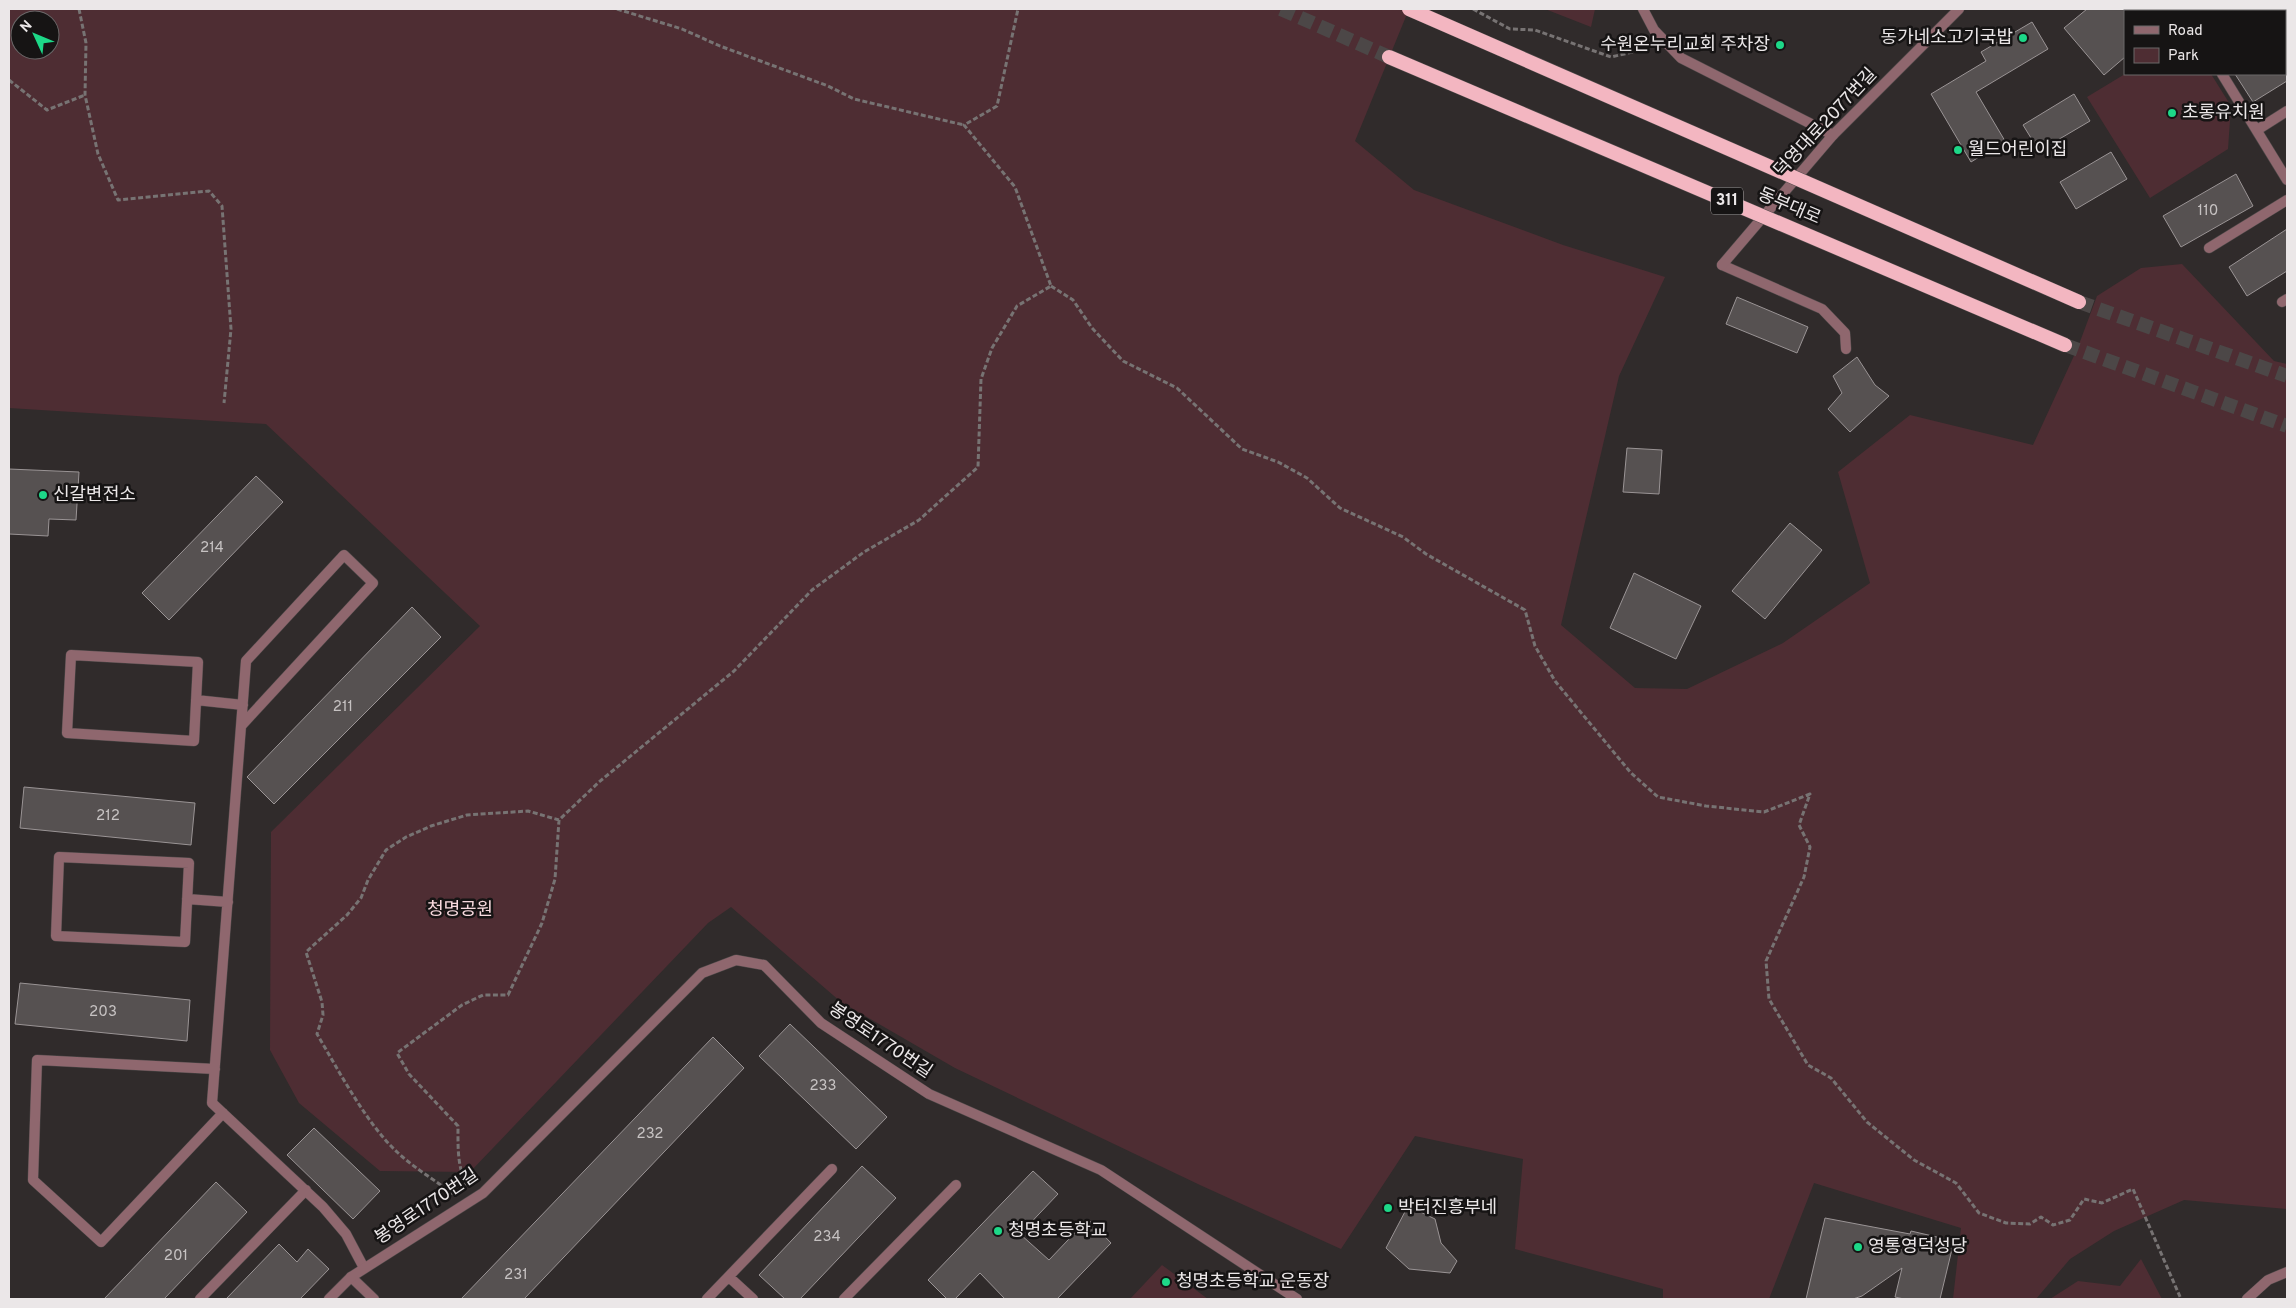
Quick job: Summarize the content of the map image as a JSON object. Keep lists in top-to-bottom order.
{
  "streets": {
    "highway": ["311", "동부대로"],
    "street": ["덕영대로2077번길", "봉영로1770번길"]
  },
  "parks": ["청명공원"],
  "places": [
    "동가네소고기국밥",
    "수원온누리교회 주차장",
    "초롱유치원",
    "월드어린이집",
    "신갈변전소",
    "박터진흥부네",
    "청명초등학교",
    "영통영덕성당",
    "청명초등학교 운동장"
  ],
  "house_numbers": [
    "110",
    "214",
    "211",
    "212",
    "203",
    "233",
    "232",
    "234",
    "201",
    "231"
  ],
  "legend": ["Road", "Park"],
  "north": "top left"
}
